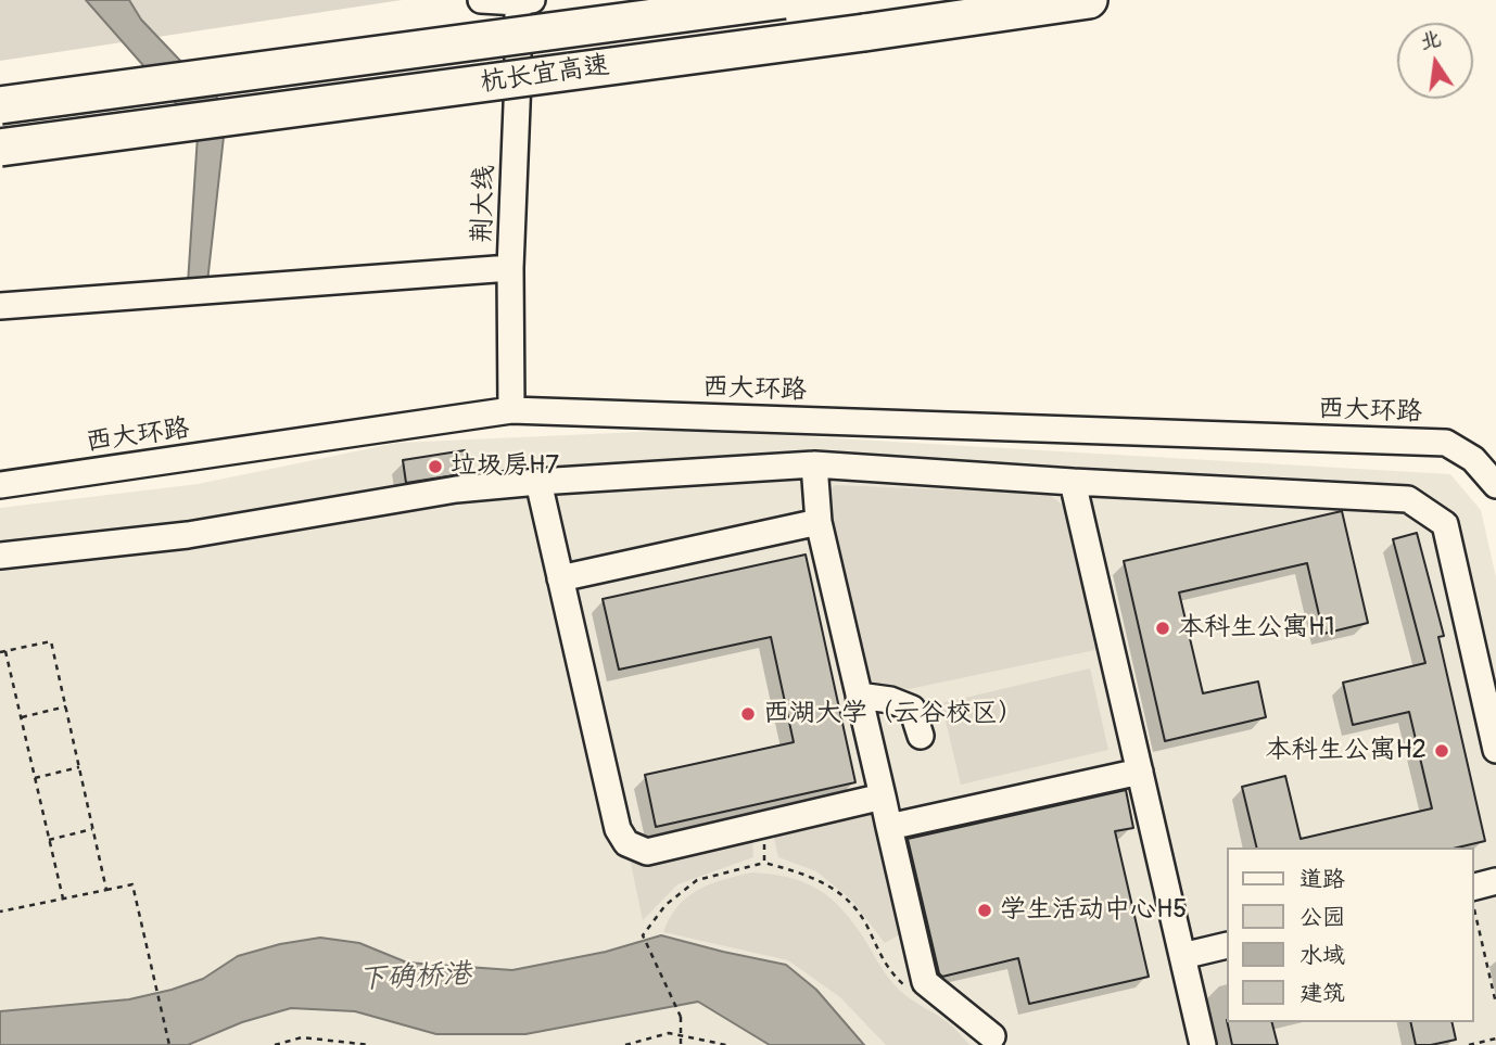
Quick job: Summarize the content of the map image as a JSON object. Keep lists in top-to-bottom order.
{
  "streets": {
    "highway": ["杭长宜高速"],
    "street": ["荆大线", "西大环路"]
  },
  "crossings": [
    ["荆大线", "西大环路"]
  ],
  "water": ["下确桥港"],
  "places": [
    "垃圾房H7",
    "本科生公寓H1",
    "西湖大学（云谷校区）",
    "本科生公寓H2",
    "学生活动中心H5"
  ],
  "legend": [
    "道路",
    "公园",
    "水域",
    "建筑"
  ],
  "north": "top"
}
